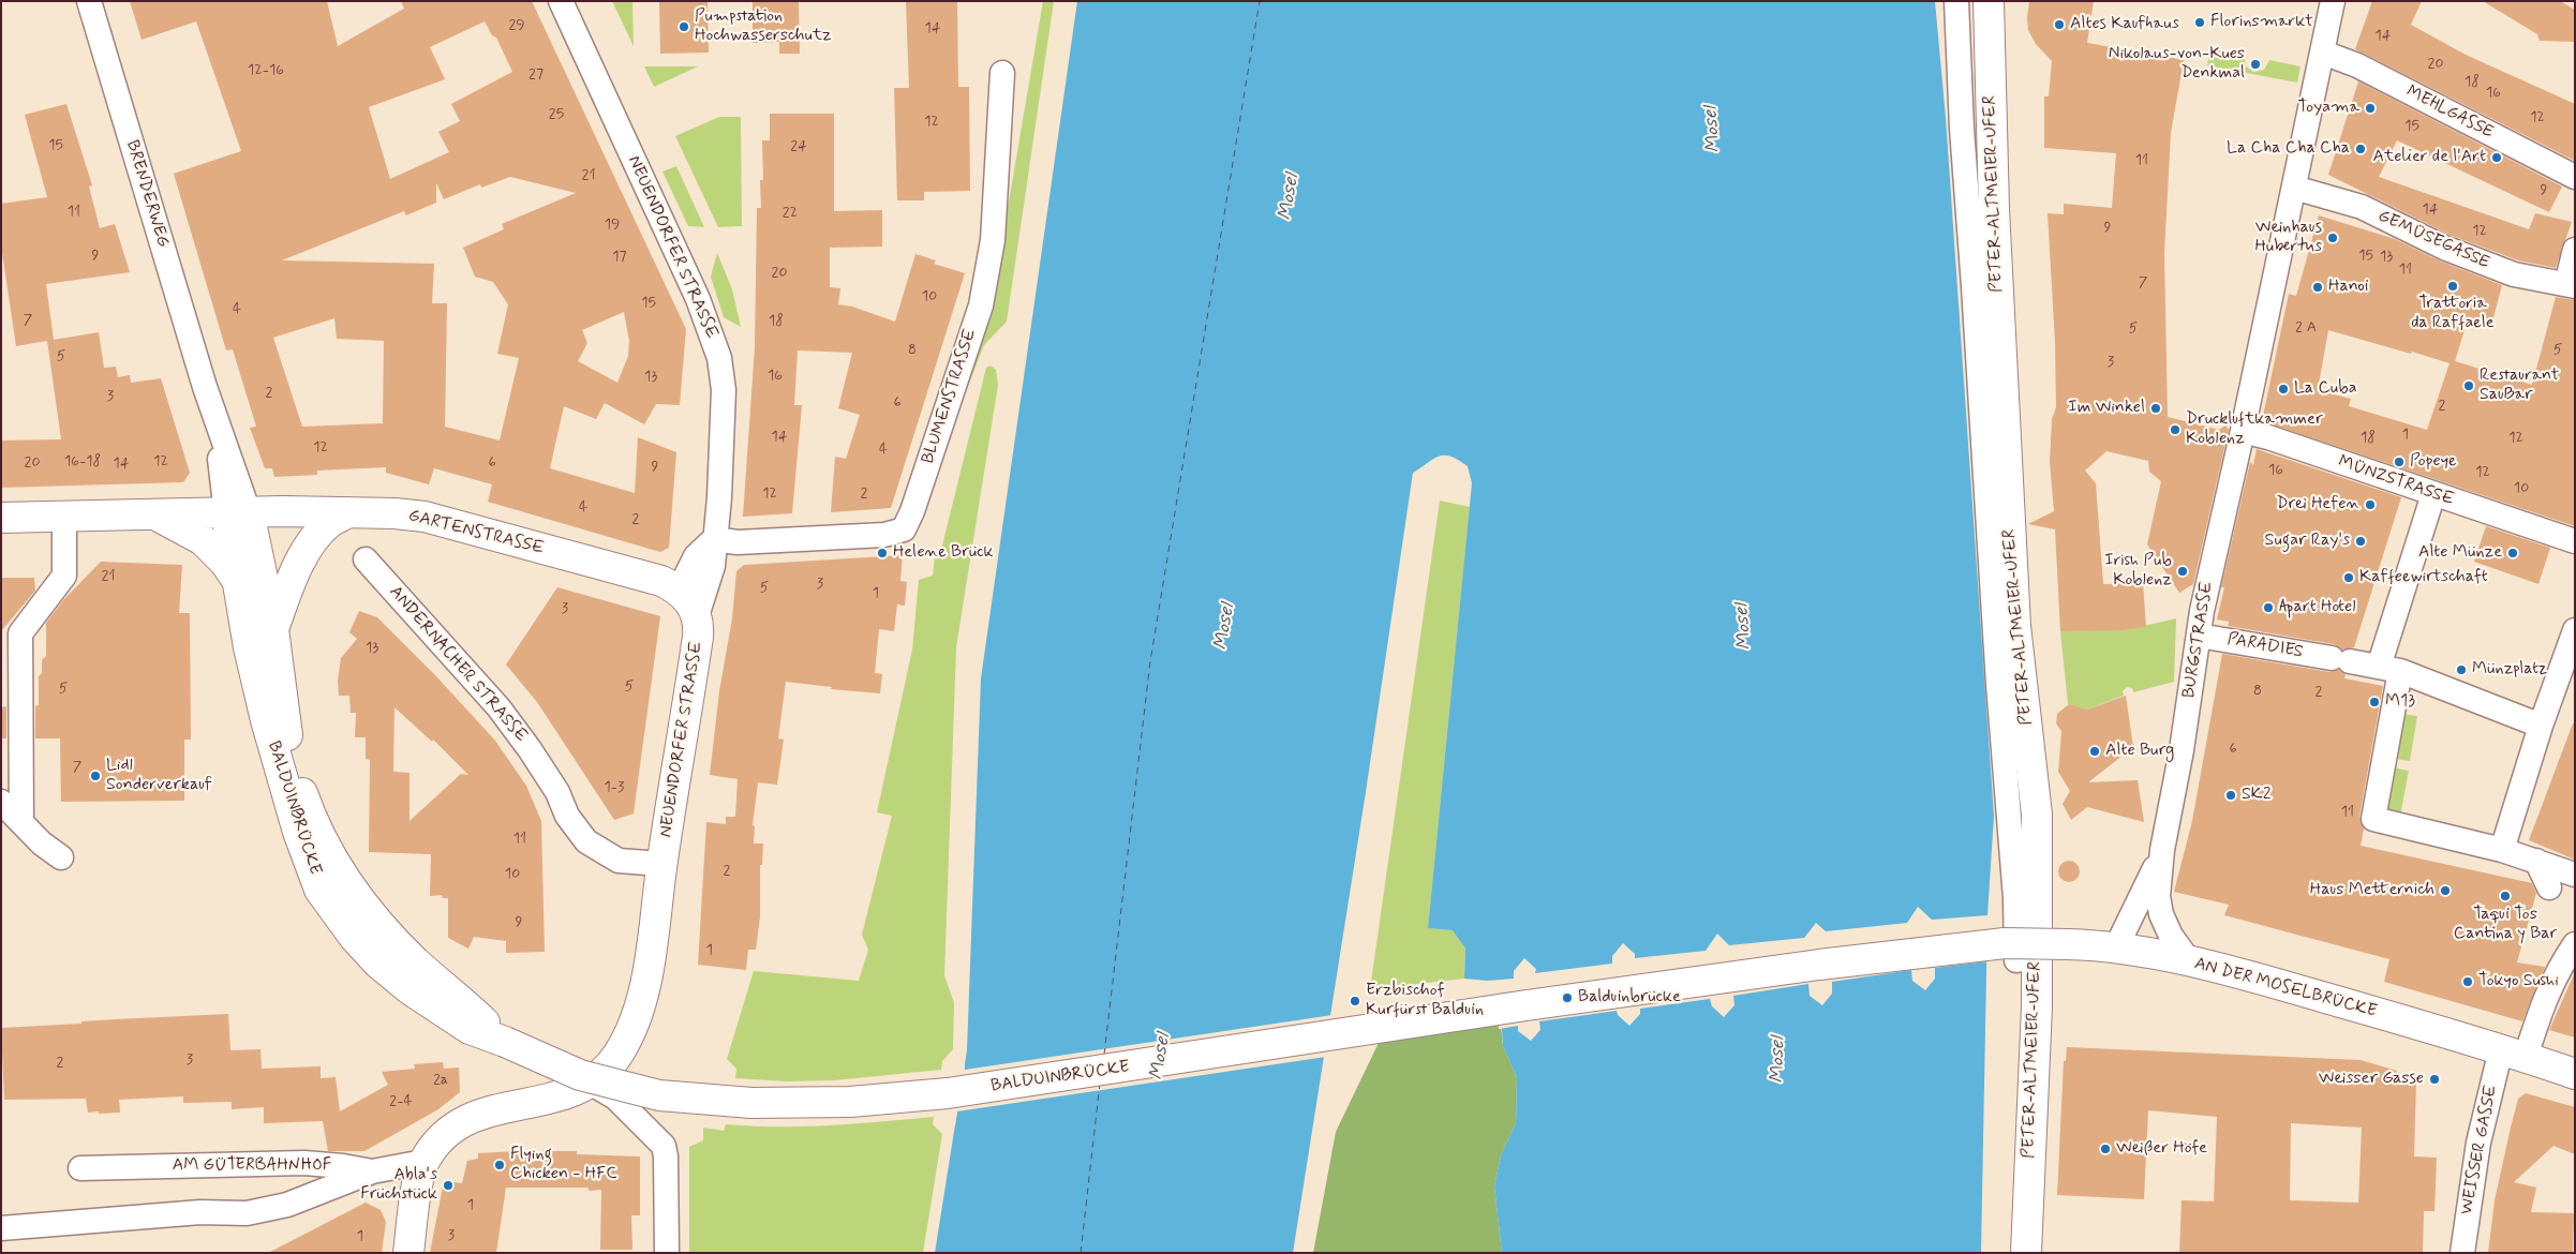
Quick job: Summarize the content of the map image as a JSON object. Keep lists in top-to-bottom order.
{
  "streets": {
    "street": [
      "MEHLGASSE",
      "BRENDERWEG",
      "PETER-ALTMEIER-UFER",
      "GEMÜSEGASSE",
      "NEUENDORFER STRASSE",
      "BLUMENSTRASSE",
      "MÜNZSTRASSE",
      "GARTENSTRASSE",
      "BURGSTRASSE",
      "PARADIES",
      "ANDERNACHER STRASSE",
      "BALDUINBRÜCKE",
      "AN DER MOSELBRÜCKE",
      "WEISSER GASSE",
      "AM GÜTERBAHNHOF"
    ]
  },
  "crossings": [
    ["BRENDERWEG", "GARTENSTRASSE"],
    ["BRENDERWEG", "BALDUINBRÜCKE"],
    ["NEUENDORFER STRASSE", "BLUMENSTRASSE"],
    ["NEUENDORFER STRASSE", "GARTENSTRASSE"],
    ["NEUENDORFER STRASSE", "ANDERNACHER STRASSE"],
    ["MÜNZSTRASSE", "BURGSTRASSE"],
    ["GARTENSTRASSE", "BALDUINBRÜCKE"],
    ["BURGSTRASSE", "PARADIES"],
    ["BURGSTRASSE", "AN DER MOSELBRÜCKE"],
    ["BALDUINBRÜCKE", "AN DER MOSELBRÜCKE"],
    ["AN DER MOSELBRÜCKE", "WEISSER GASSE"]
  ],
  "water": ["Mosel"],
  "places": [
    "Florinsmarkt",
    "Altes Kaufhaus",
    "Pumpstation Hochwasserschutz",
    "Nikolaus-von-Kues Denkmal",
    "Toyama",
    "La Cha Cha Cha",
    "Atelier de l'Art",
    "Weinhaus Hubertus",
    "Trattoria da Raffaele",
    "Hanoi",
    "Restaurant SauBar",
    "La Cuba",
    "Im Winkel",
    "Druckluftkammer Koblenz",
    "Popeye",
    "Drei Hefen",
    "Sugar Ray's",
    "Helene Brück",
    "Alte Münze",
    "Irish Pub Koblenz",
    "Kaffeewirtschaft",
    "Apart Hotel",
    "Münzplatz",
    "M13",
    "Alte Burg",
    "Lidl Sonderverkauf",
    "SK2",
    "Haus Metternich",
    "Taqui Tos Cantina y Bar",
    "Tokyo Sushi",
    "Balduinbrücke",
    "Erzbischof Kurfürst Balduin",
    "Weisser Gasse",
    "Weißer Höfe",
    "Flying Chicken - HFC",
    "Abla's Früchstück"
  ],
  "house_numbers": [
    "29",
    "14",
    "14",
    "20",
    "12-16",
    "27",
    "18",
    "16",
    "25",
    "12",
    "12",
    "15",
    "15",
    "24",
    "11",
    "21",
    "9",
    "14",
    "11",
    "22",
    "19",
    "9",
    "12",
    "9",
    "15",
    "17",
    "13",
    "11",
    "20",
    "7",
    "10",
    "15",
    "4",
    "7",
    "18",
    "2 A",
    "5",
    "8",
    "5",
    "5",
    "3",
    "16",
    "13",
    "2",
    "3",
    "6",
    "2",
    "1",
    "14",
    "18",
    "12",
    "12",
    "4",
    "16-18",
    "12",
    "20",
    "6",
    "14",
    "9",
    "16",
    "12",
    "10",
    "12",
    "2",
    "4",
    "2",
    "21",
    "3",
    "5",
    "1",
    "3",
    "13",
    "5",
    "5",
    "8",
    "2",
    "6",
    "7",
    "1-3",
    "11",
    "11",
    "2",
    "10",
    "9",
    "1",
    "3",
    "2",
    "2a",
    "2-4",
    "1",
    "3",
    "1"
  ]
}
